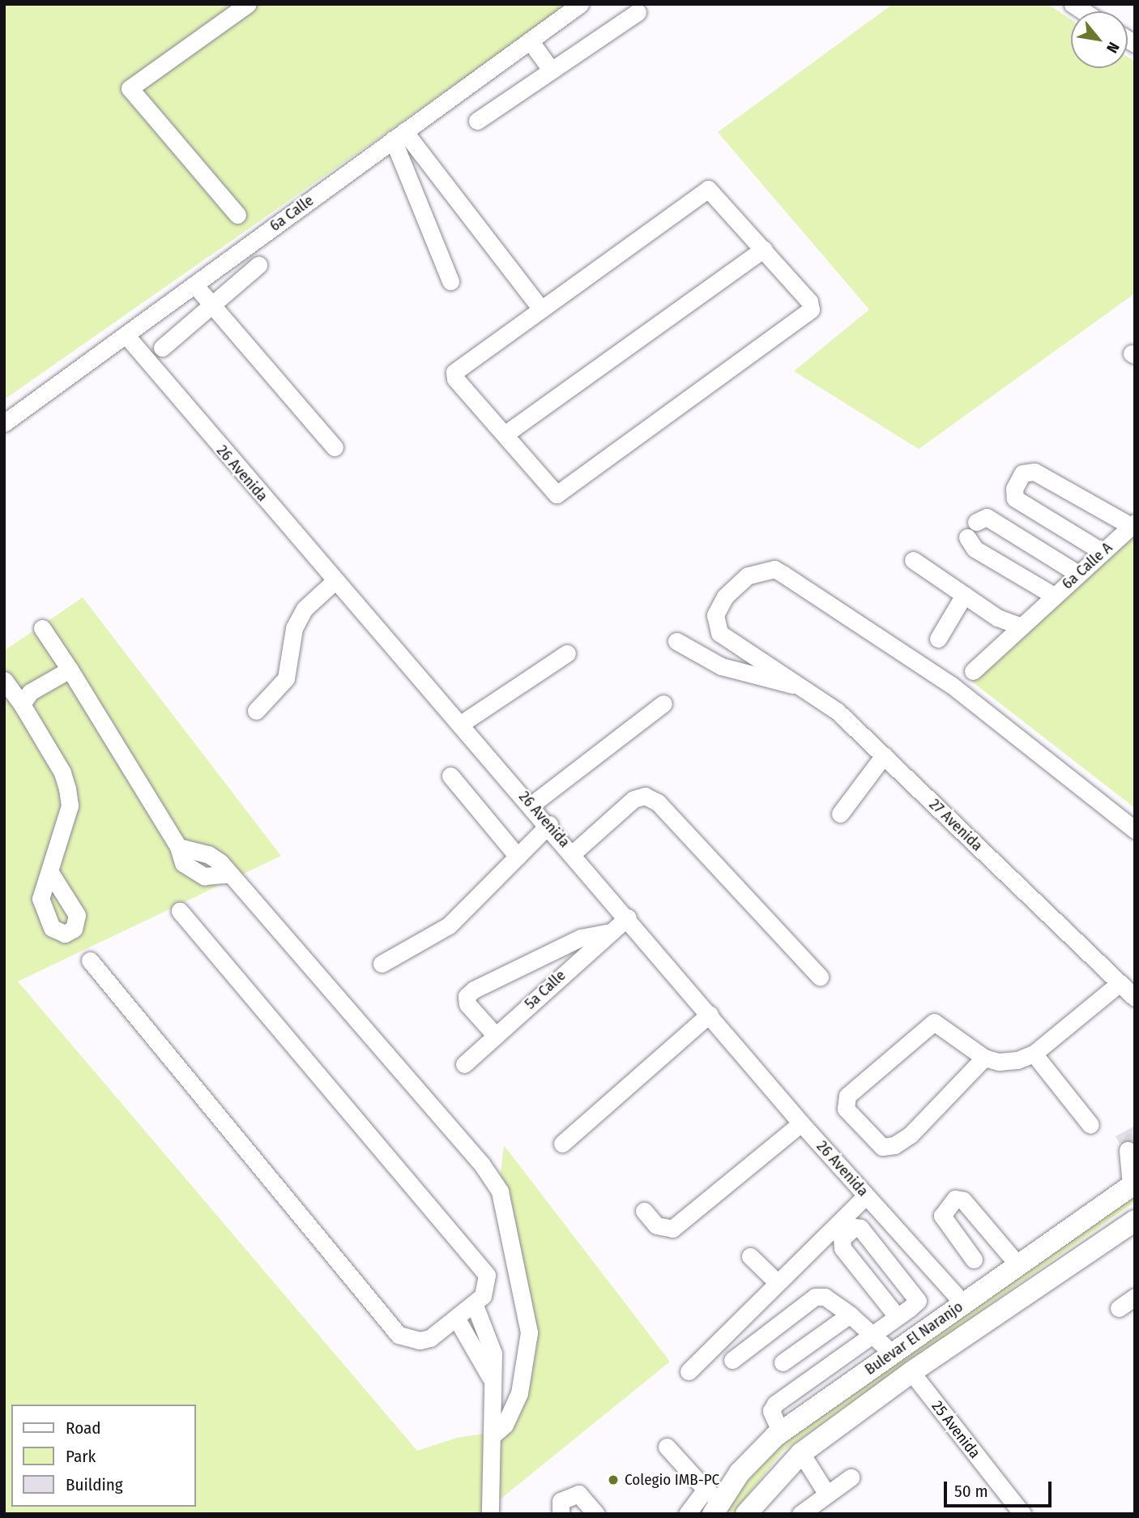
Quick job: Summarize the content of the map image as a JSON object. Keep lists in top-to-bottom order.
{
  "streets": {
    "main road": ["Bulevar El Naranjo"],
    "street": [
      "6a Calle",
      "26 Avenida",
      "6a Calle A",
      "27 Avenida",
      "5a Calle",
      "25 Avenida"
    ]
  },
  "crossings": [
    ["6a Calle", "26 Avenida"],
    ["26 Avenida", "5a Calle"],
    ["26 Avenida", "Bulevar El Naranjo"],
    ["Bulevar El Naranjo", "25 Avenida"]
  ],
  "places": ["Colegio IMB-PC"],
  "legend": ["Road", "Park", "Building"],
  "scale_bar": "50 m",
  "north": "bottom right"
}
